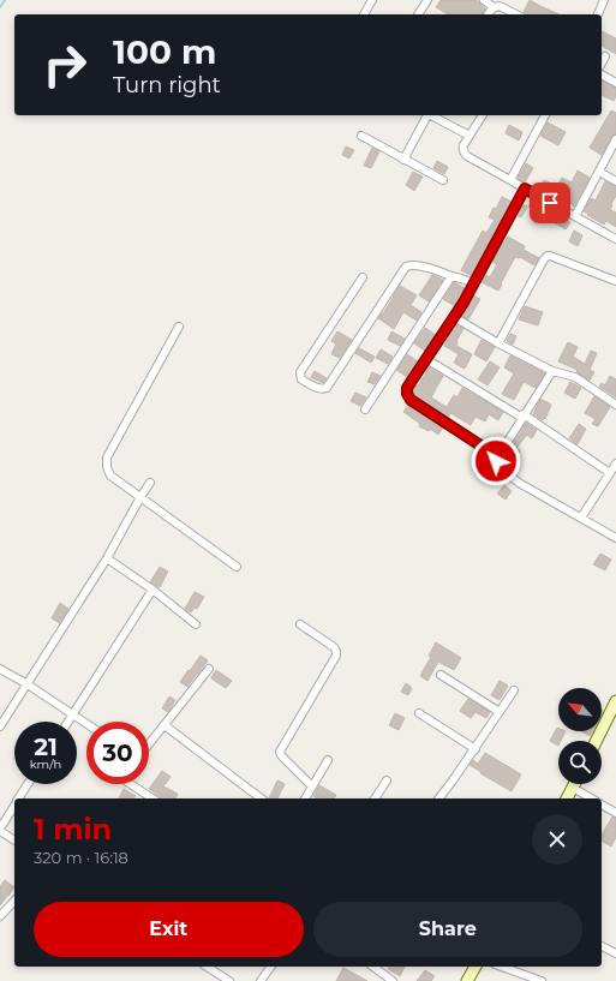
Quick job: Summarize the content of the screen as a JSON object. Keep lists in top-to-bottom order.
{
  "north": "top left",
  "page": {
    "turn": ["100 m", "Turn right"],
    "speed": "21 km/h",
    "limit": "30",
    "heading": ["1 min", "320 m · 16:18"],
    "buttons": ["Exit", "Share"]
  }
}
